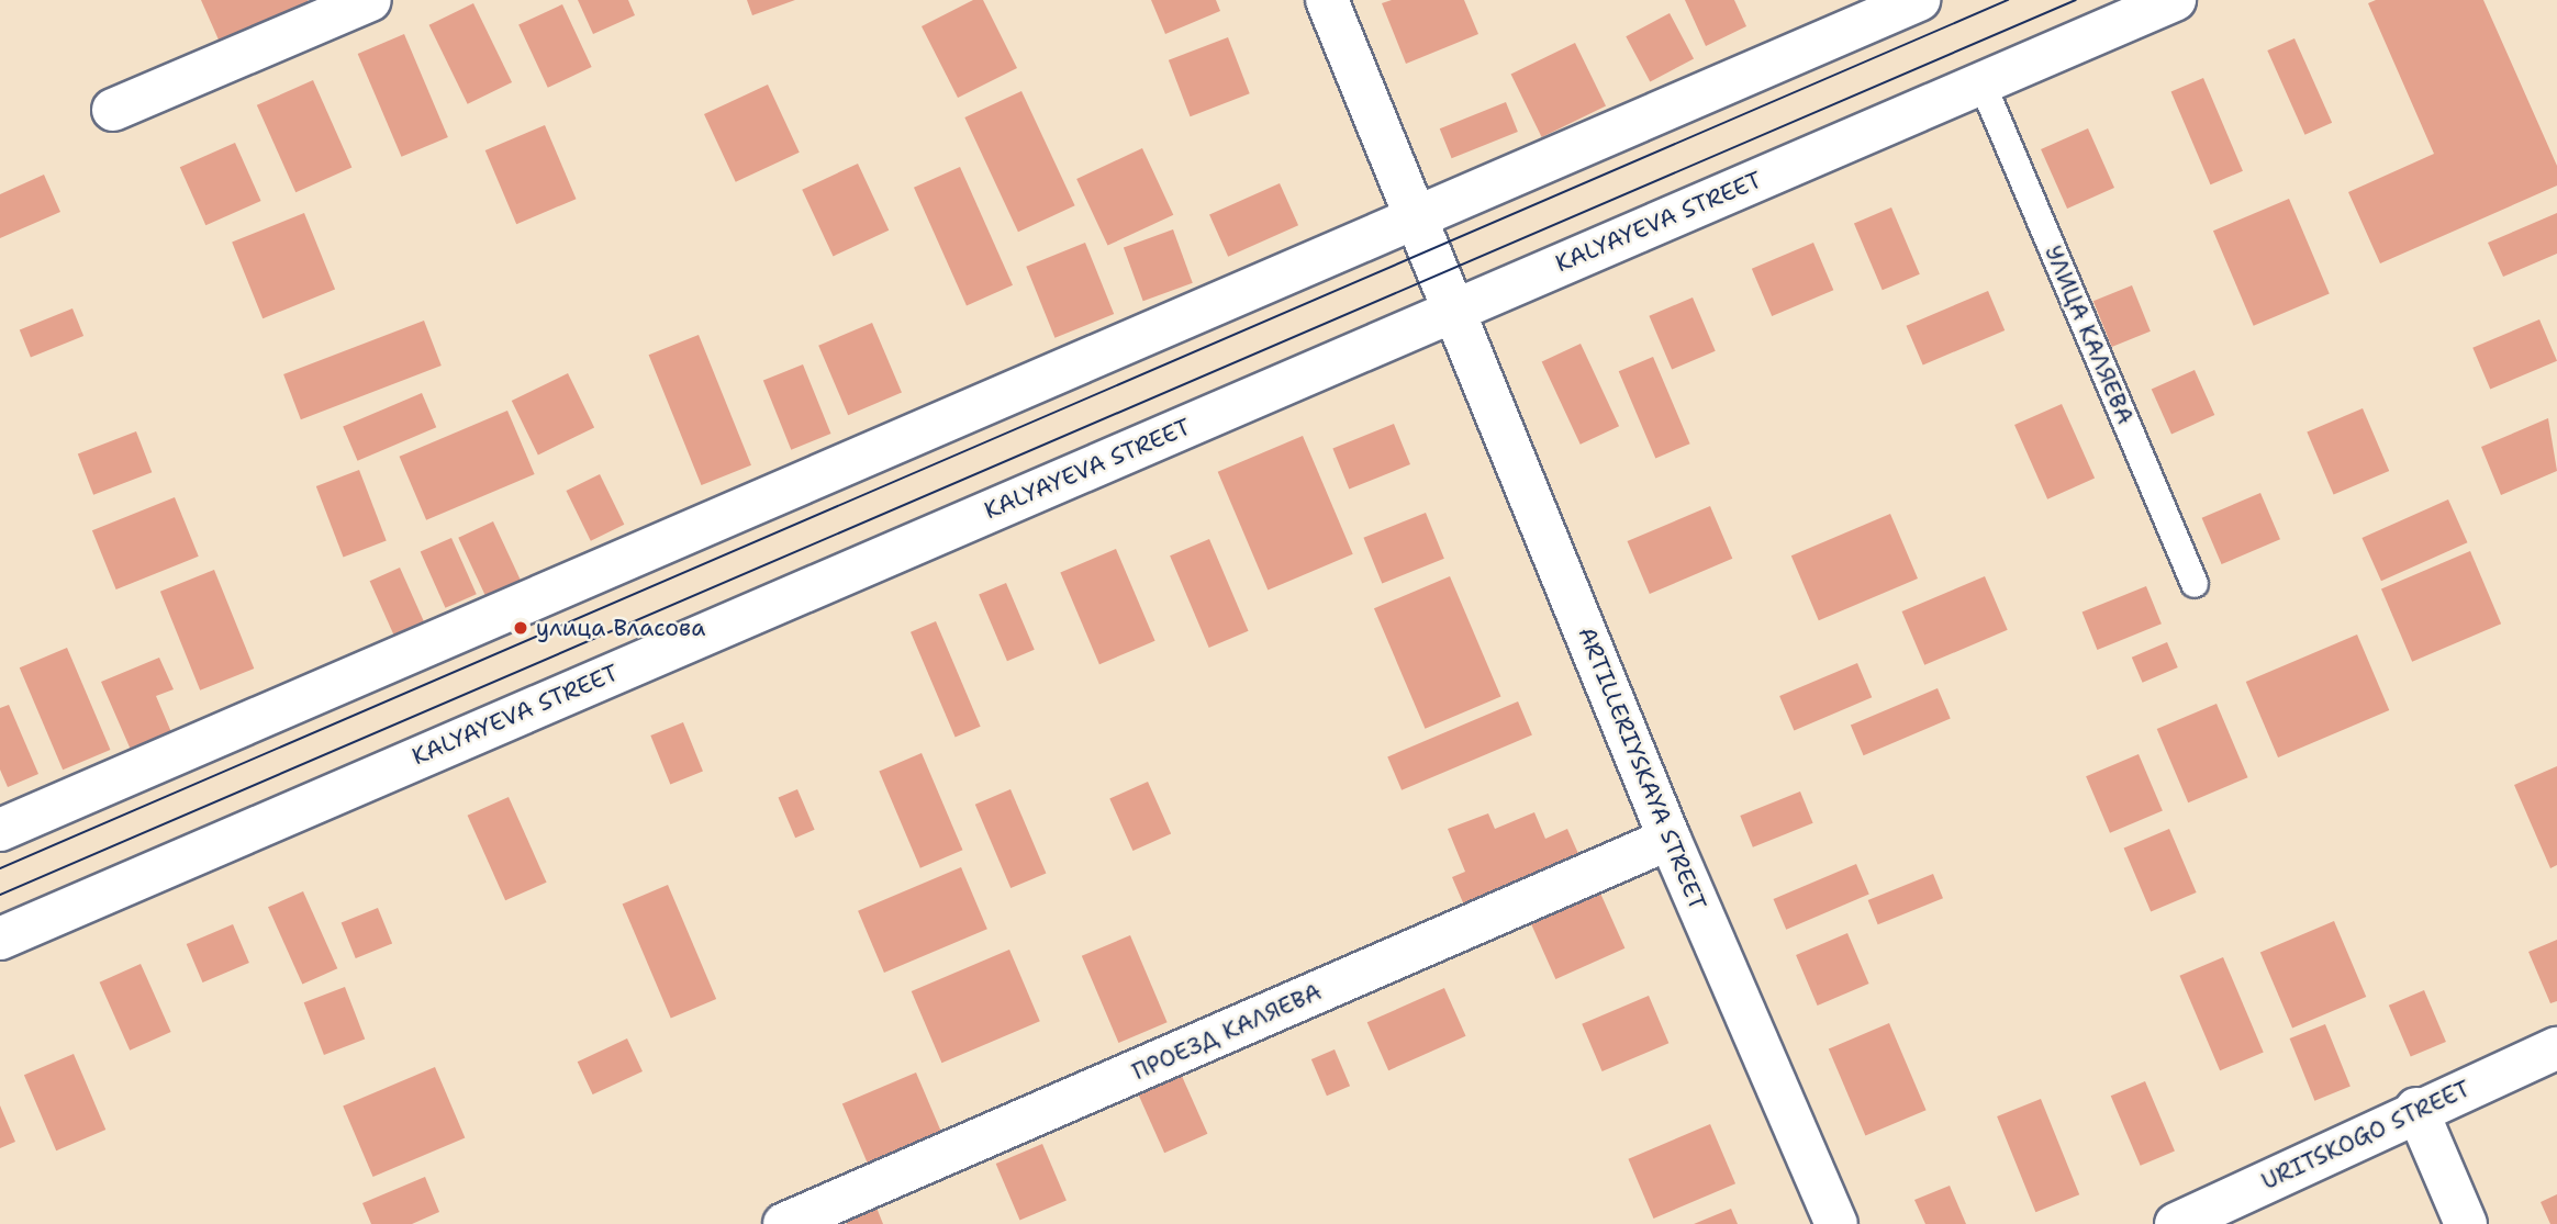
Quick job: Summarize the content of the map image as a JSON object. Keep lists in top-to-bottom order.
{
  "streets": {
    "street": [
      "KALYAYEVA STREET",
      "ARTILLERIYSKAYA STREET",
      "ПРОЕЗД КАЛЯЕВА",
      "URITSKOGO STREET"
    ],
    "lane": ["УЛИЦА КАЛЯЕВА"]
  },
  "crossings": [
    ["KALYAYEVA STREET", "УЛИЦА КАЛЯЕВА"],
    ["KALYAYEVA STREET", "ARTILLERIYSKAYA STREET"],
    ["ARTILLERIYSKAYA STREET", "ПРОЕЗД КАЛЯЕВА"]
  ],
  "places": ["улица Власова"]
}
